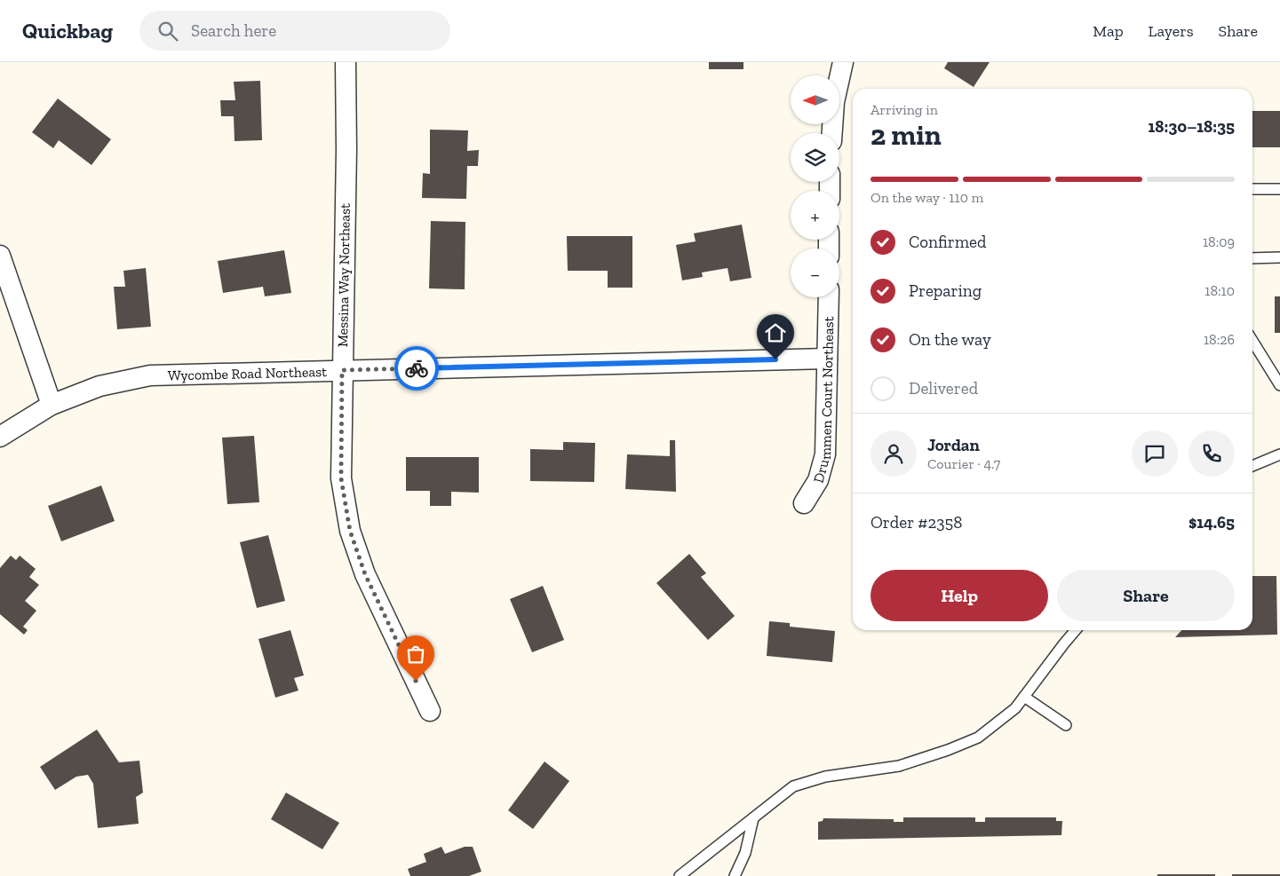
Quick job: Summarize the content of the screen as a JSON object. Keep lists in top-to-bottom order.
{
  "streets": {
    "street": ["Messina Way Northeast", "Wycombe Road Northeast", "Drummen Court Northeast"]
  },
  "crossings": [
    ["Messina Way Northeast", "Wycombe Road Northeast"],
    ["Wycombe Road Northeast", "Drummen Court Northeast"]
  ],
  "north": "left",
  "page": {
    "header": "Quickbag",
    "search": "Search here",
    "nav": ["Map", "Layers", "Share"],
    "map_buttons": ["+", "−"],
    "heading": ["2 min", "Arriving in", "18:30–18:35"],
    "panel": [
      "Jordan",
      "Courier · 4.7",
      "Order #2358",
      "$14.65"
    ],
    "bar": "On the way · 110 m",
    "list": [
      ["Confirmed", "18:09"],
      ["Preparing", "18:10"],
      ["On the way", "18:26"],
      "Delivered"
    ],
    "buttons": ["Help", "Share"]
  }
}
